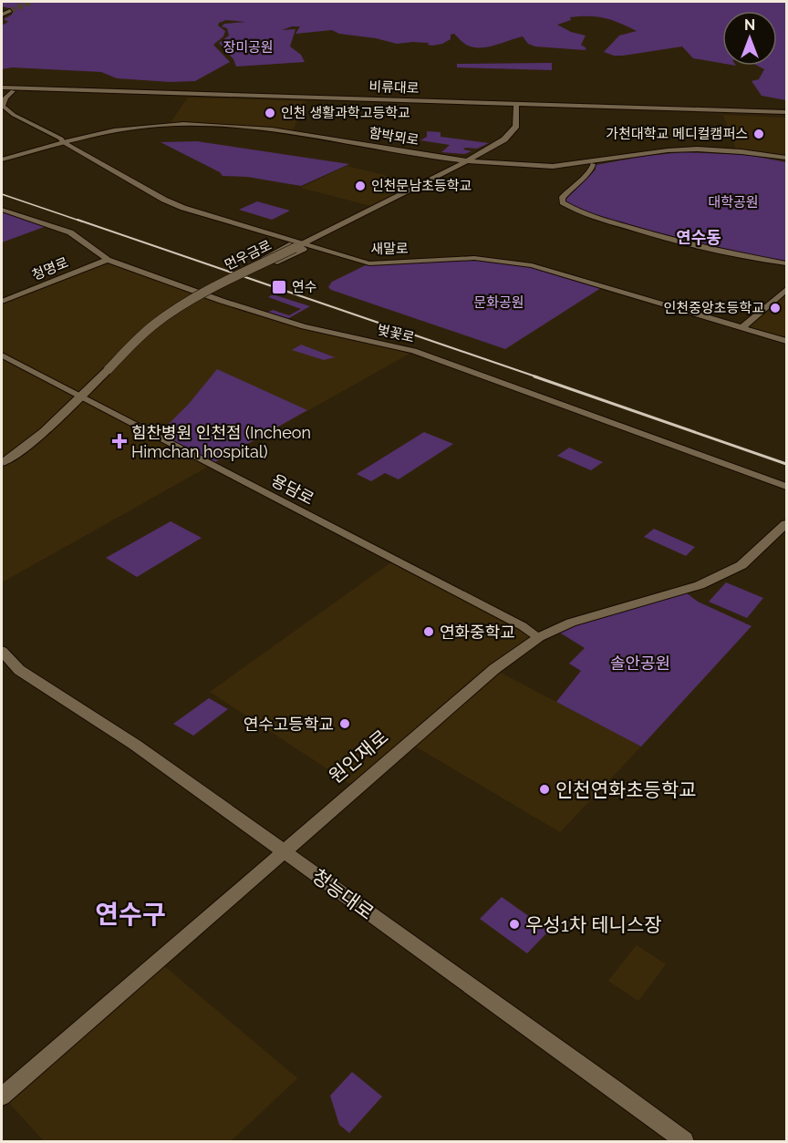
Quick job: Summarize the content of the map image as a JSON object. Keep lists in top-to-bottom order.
{
  "streets": {
    "main road": [
      "비류대로",
      "함박뫼로",
      "먼우금로",
      "원인재로",
      "청능대로"
    ],
    "street": [
      "새말로",
      "청명로",
      "벚꽃로",
      "용담로"
    ]
  },
  "crossings": [
    ["비류대로", "먼우금로"],
    ["함박뫼로", "새말로"],
    ["함박뫼로", "먼우금로"],
    ["새말로", "먼우금로"],
    ["먼우금로", "용담로"],
    ["청명로", "벚꽃로"],
    ["용담로", "원인재로"],
    ["원인재로", "청능대로"]
  ],
  "districts": ["연수동", "연수구"],
  "parks": [
    "장미공원",
    "대학공원",
    "문화공원",
    "솔안공원"
  ],
  "places": {
    "other": [
      "인천 생활과학고등학교",
      "가천대학교 메디컬캠퍼스",
      "인천문남초등학교",
      "인천중앙초등학교",
      "연화중학교",
      "연수고등학교",
      "인천연화초등학교",
      "우성1차 테니스장"
    ],
    "transit": ["연수"],
    "health": ["힘찬병원 인천점 (Incheon Himchan hospital)"]
  },
  "north": "top"
}
